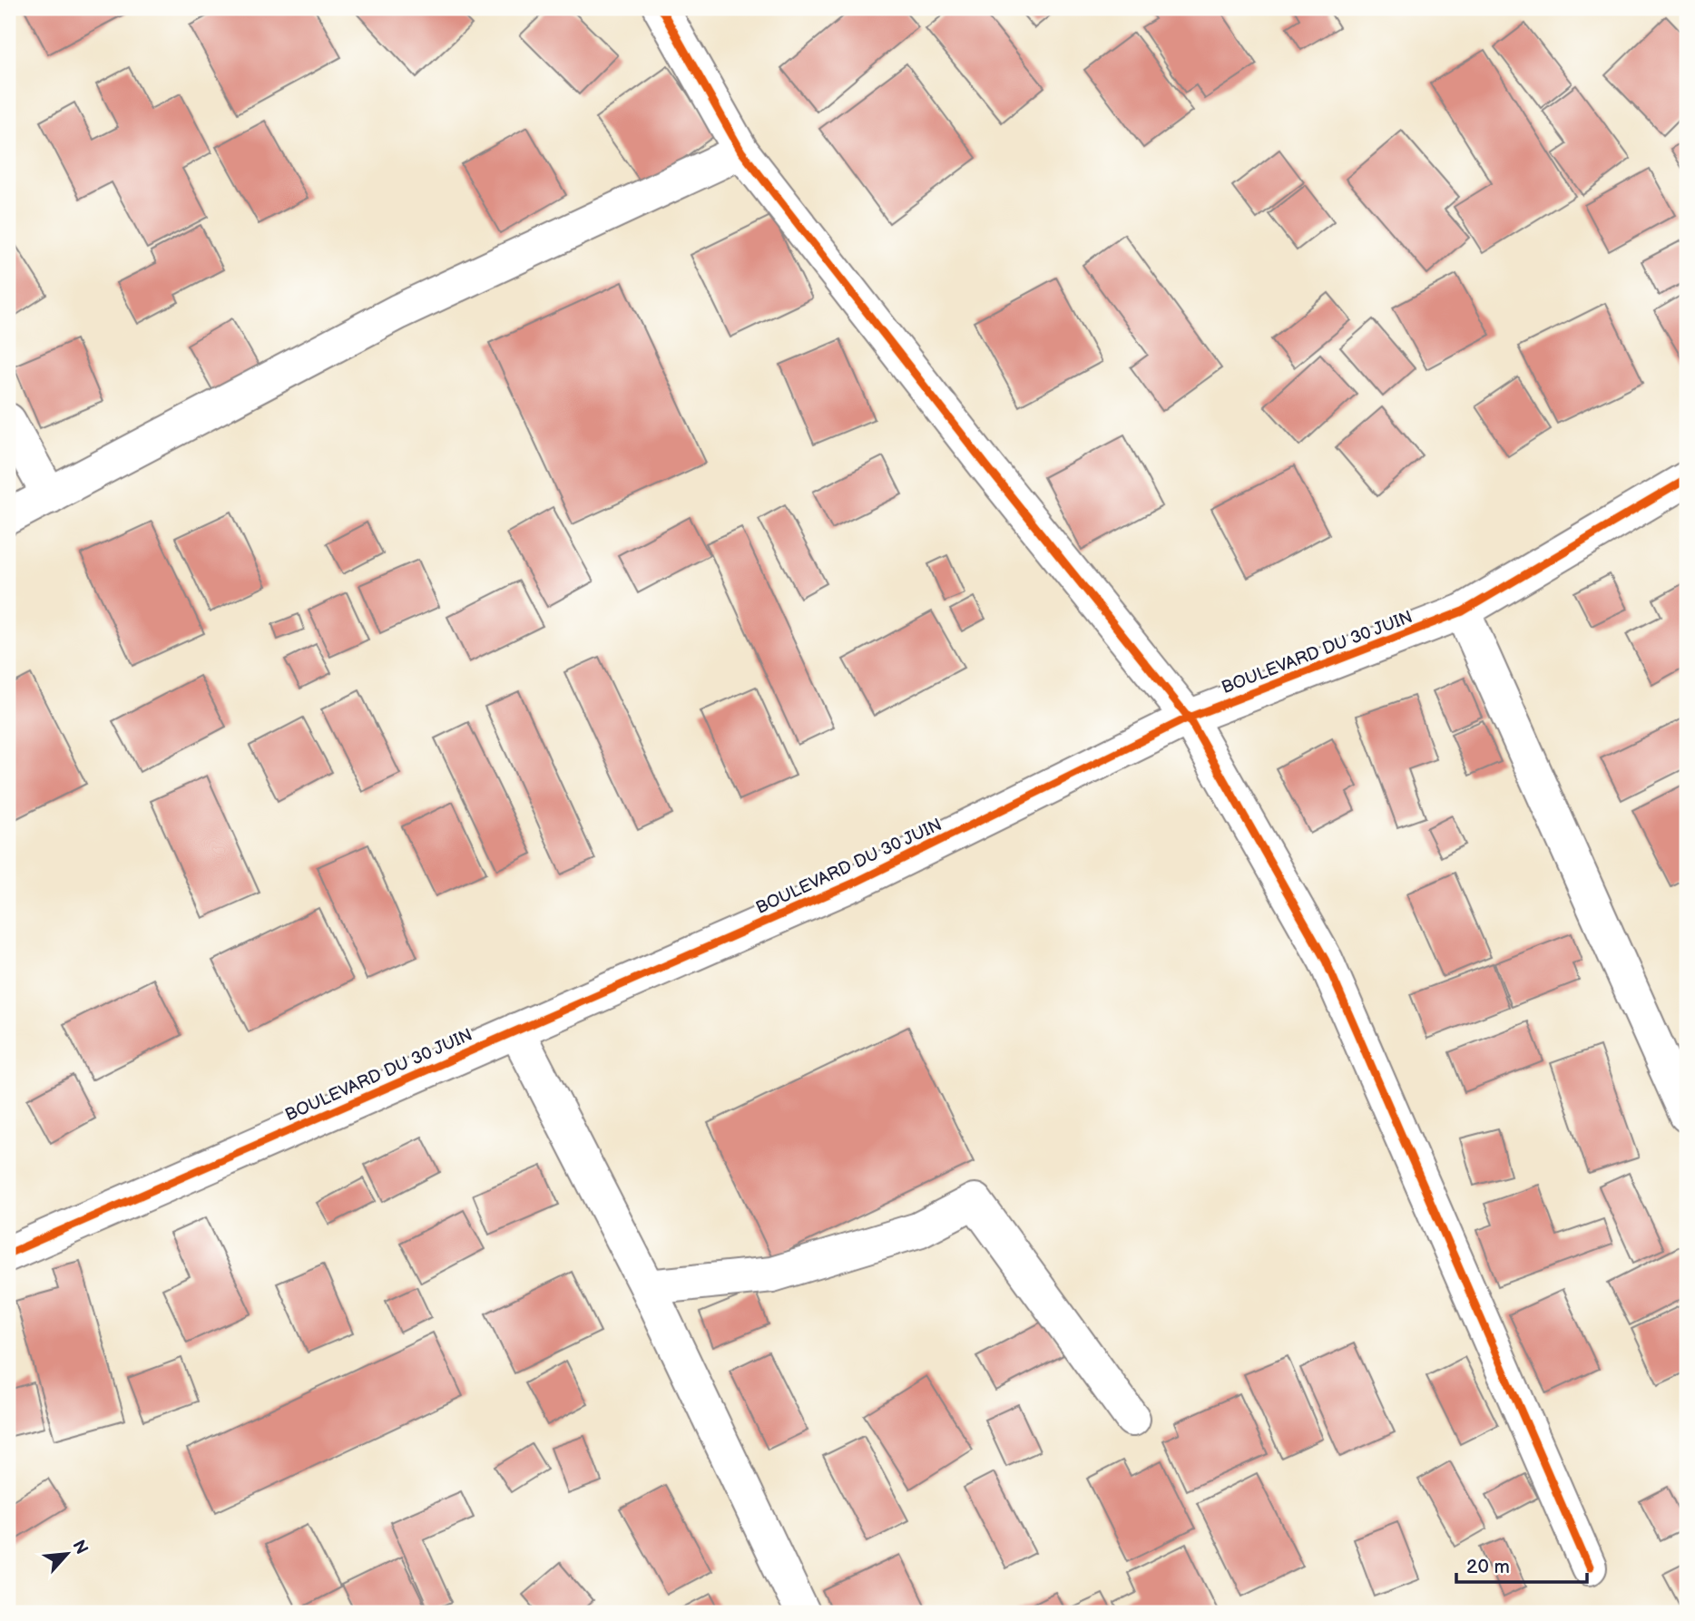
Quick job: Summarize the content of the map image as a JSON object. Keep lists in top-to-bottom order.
{
  "streets": {
    "street": ["BOULEVARD DU 30 JUIN"]
  },
  "scale_bar": "20 m",
  "north": "top right"
}
